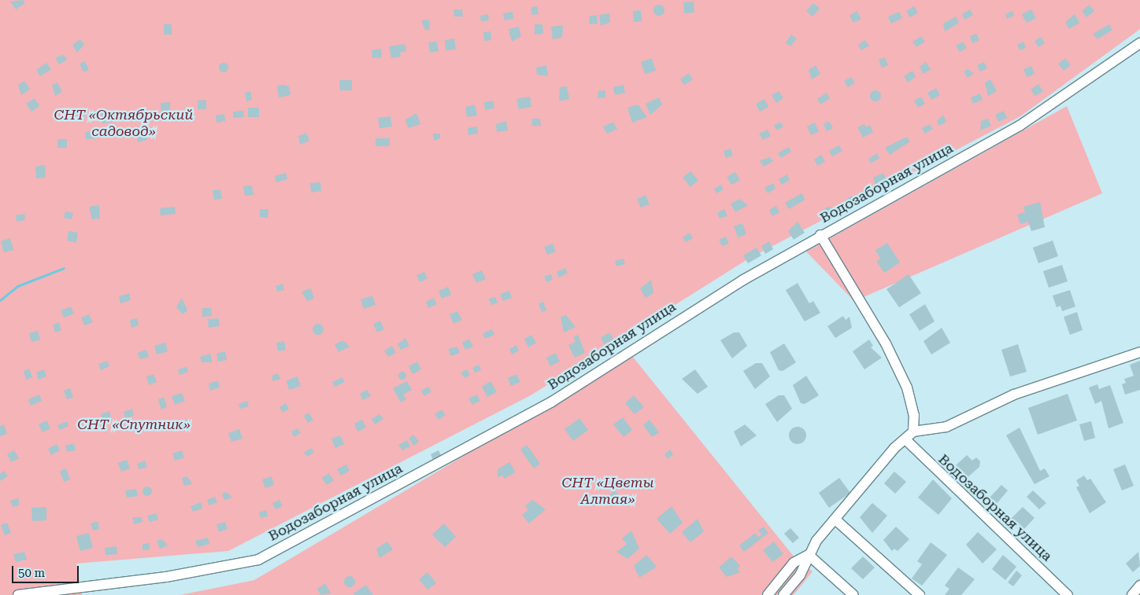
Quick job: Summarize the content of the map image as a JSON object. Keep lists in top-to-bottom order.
{
  "streets": {
    "street": ["Водозаборная улица"]
  },
  "parks": ["СНТ «Октябрьский садовод»", "СНТ «Спутник»", "СНТ «Цветы Алтая»"],
  "scale_bar": "50 m"
}
